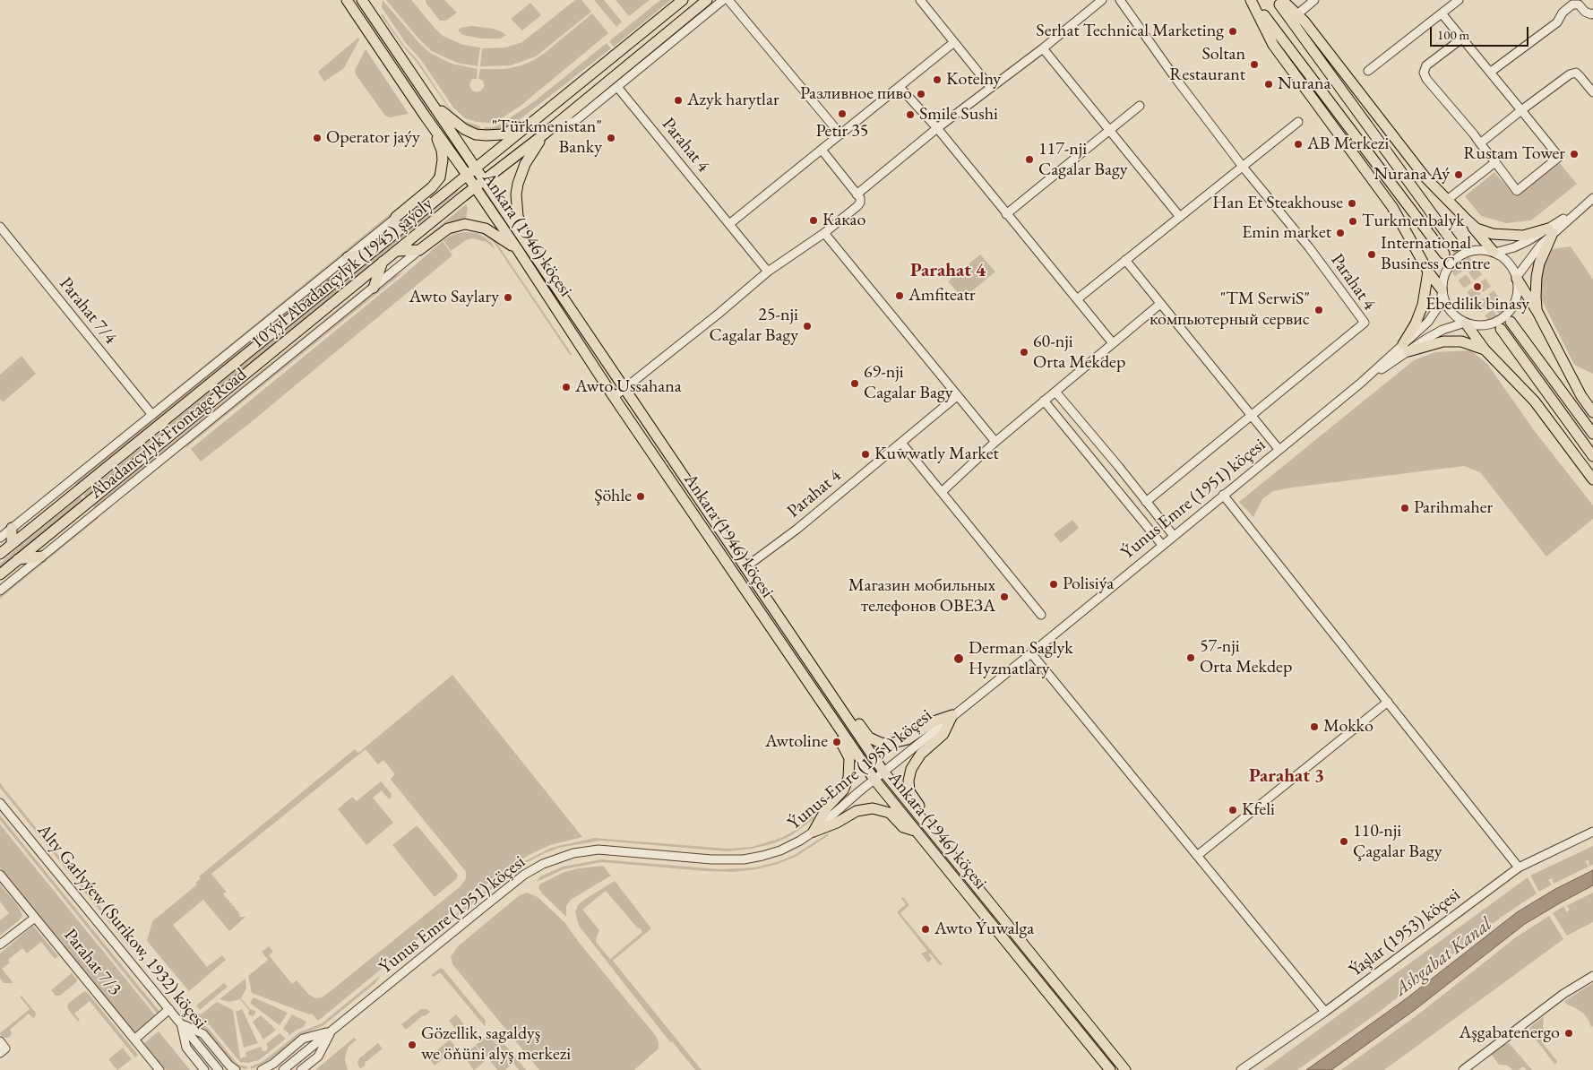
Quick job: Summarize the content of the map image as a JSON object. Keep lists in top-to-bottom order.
{
  "streets": {
    "main road": ["Ankara (1946) köçesi", "10 ýyl Abadançylyk (1945) şaýoly"],
    "street": [
      "Parahat 4",
      "Parahat 7/4",
      "Abadancylyk Frontage Road",
      "Ýunus Emre (1951) köçesi",
      "Alty Garlyýew (Surikow, 1932) köçesi",
      "Ýaşlar (1953) köçesi",
      "Parahat 7/3"
    ]
  },
  "crossings": [
    ["Parahat 4", "Ankara (1946) köçesi"],
    ["Ankara (1946) köçesi", "10 ýyl Abadançylyk (1945) şaýoly"],
    ["Ankara (1946) köçesi", "Ýunus Emre (1951) köçesi"],
    ["Parahat 7/4", "Abadancylyk Frontage Road"]
  ],
  "districts": ["Parahat 4", "Parahat 3"],
  "water": ["Ashgabat Kanal"],
  "places": [
    "Serhat Technical Marketing",
    "Soltan Restaurant",
    "Kotelny",
    "Nurana",
    "Разливное пиво",
    "Azyk harytlar",
    "Petir 35",
    "Smile Sushi",
    "Operator jaýy",
    "\"Türkmenistan\" Banky",
    "AB Merkezi",
    "Rustam Tower",
    "117-nji Cagalar Bagy",
    "Nurana Aý",
    "Han Et Steakhouse",
    "Какао",
    "Turkmenbalyk",
    "Emin market",
    "International Business Centre",
    "Ebedilik binasy",
    "Amfiteatr",
    "Awto Saylary",
    "\"TM SerwiS\" компьютерный сервис",
    "25-nji Cagalar Bagy",
    "60-nji Orta Mekdep",
    "69-nji Cagalar Bagy",
    "Awto Ussahana",
    "Kuwwatly Market",
    "Şöhle",
    "Parihmaher",
    "Polisiýa",
    "Магазин мобильных телефонов ОВЕЗА",
    "57-nji Orta Mekdep",
    "Derman Saglyk Hyzmatlary",
    "Mokko",
    "Awtoline",
    "Kfeli",
    "110-nji Çagalar Bagy",
    "Awto Ýuwalga",
    "Aşgabatenergo",
    "Gözellik, sagaldyş we öňüni alyş merkezi"
  ],
  "scale_bar": "100 m"
}
